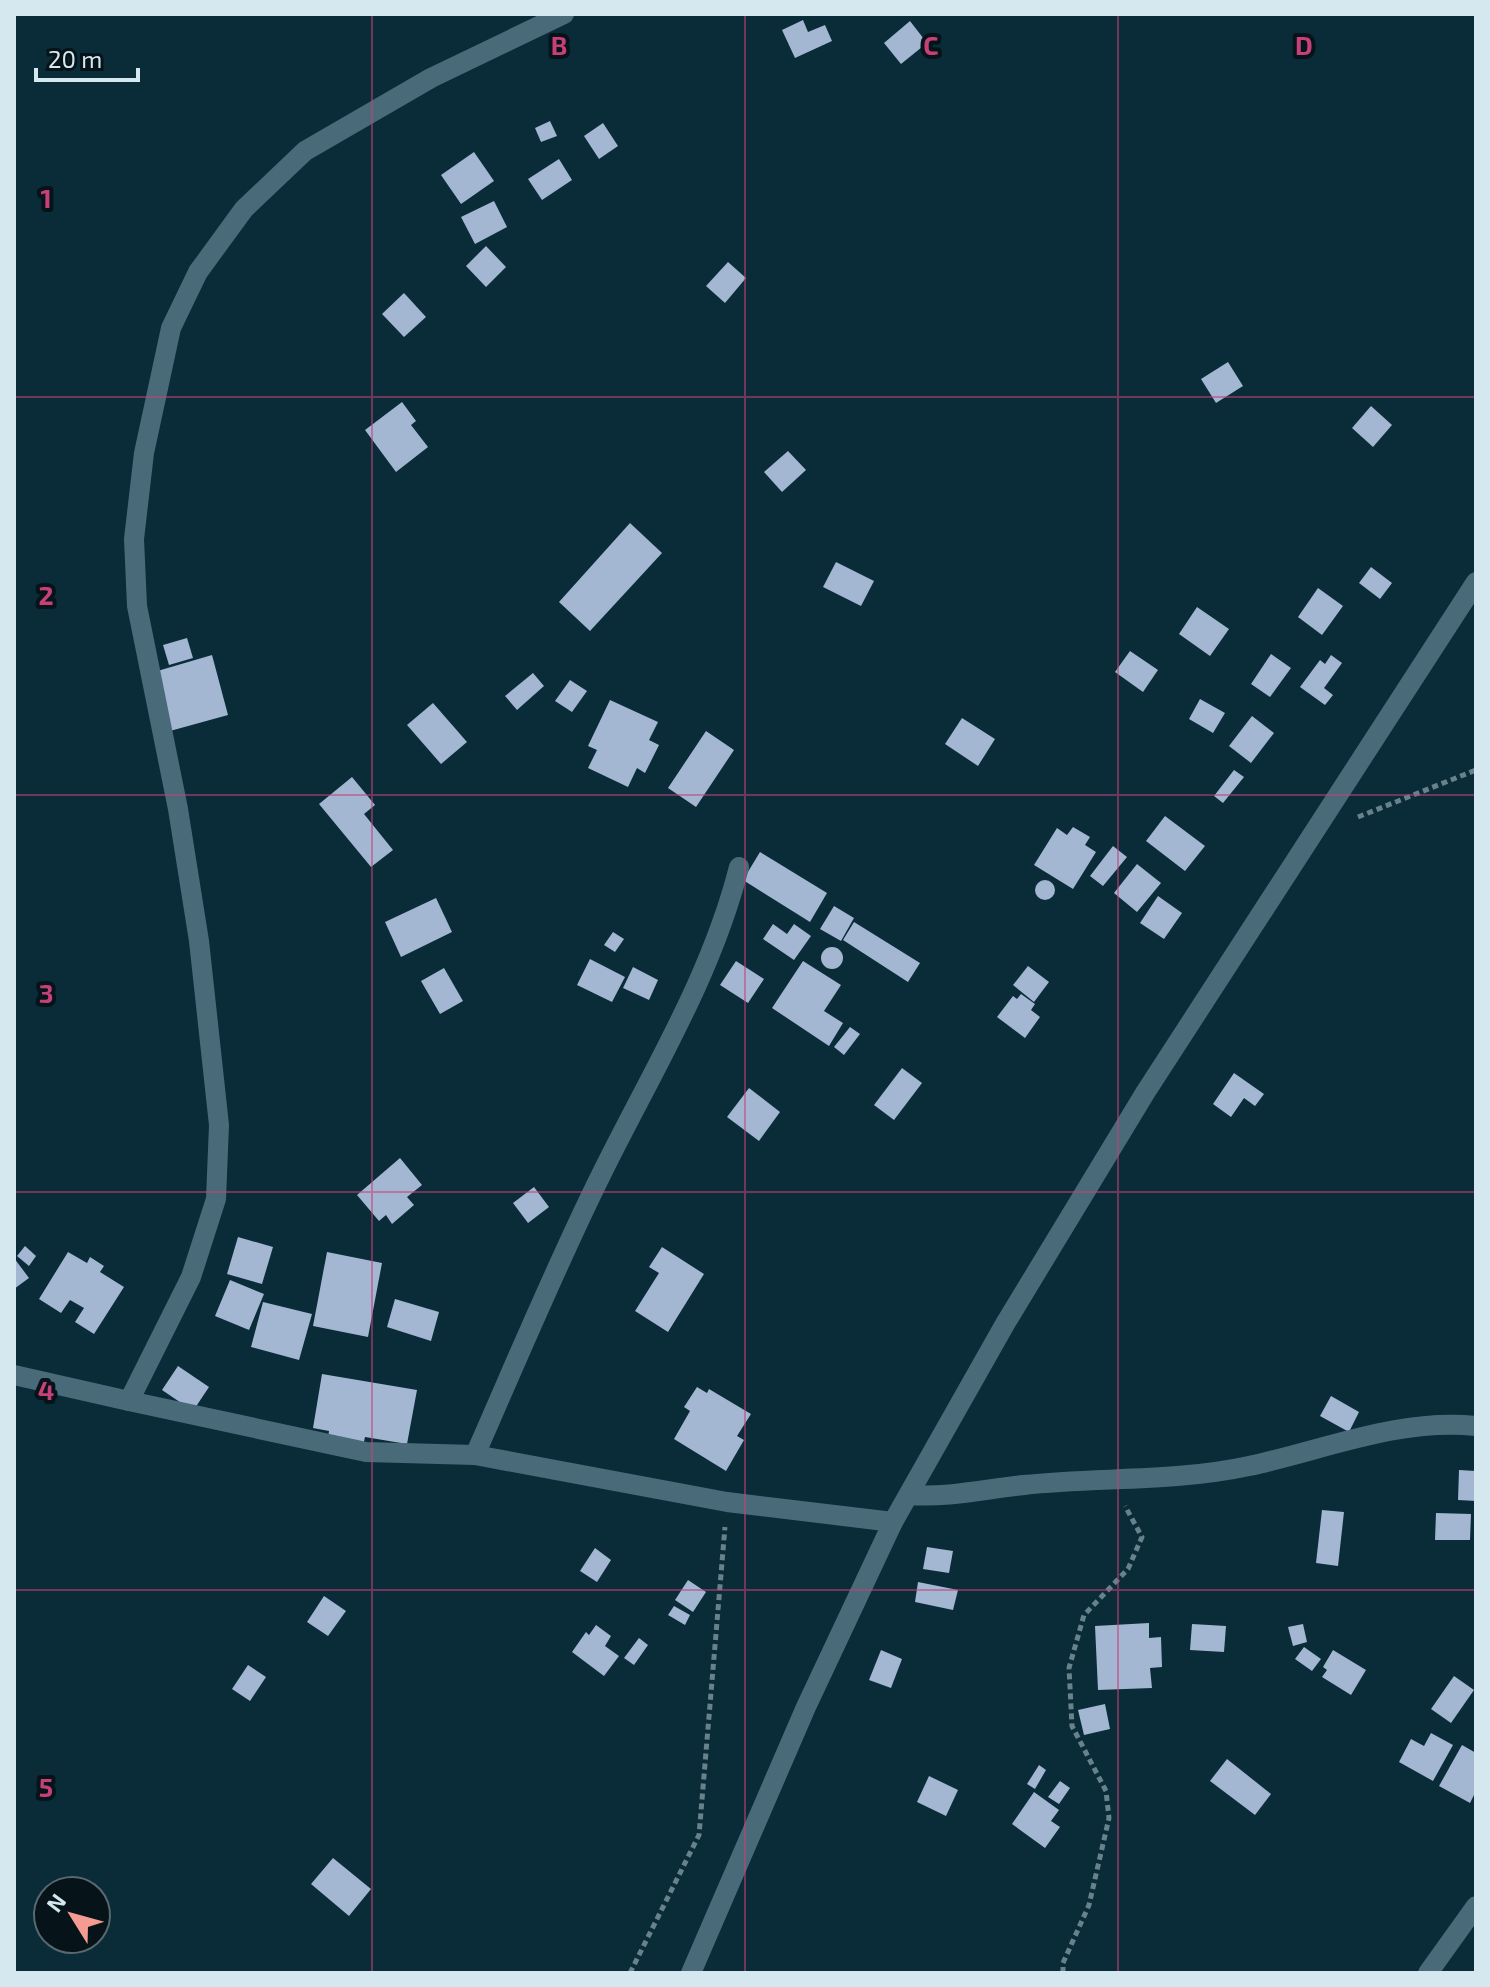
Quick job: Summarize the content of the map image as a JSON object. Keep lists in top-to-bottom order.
{
  "scale_bar": "20 m",
  "north": "top left",
  "grid": {
    "columns": ["B", "C", "D"],
    "rows": [
      "1",
      "2",
      "3",
      "4",
      "5"
    ]
  }
}
